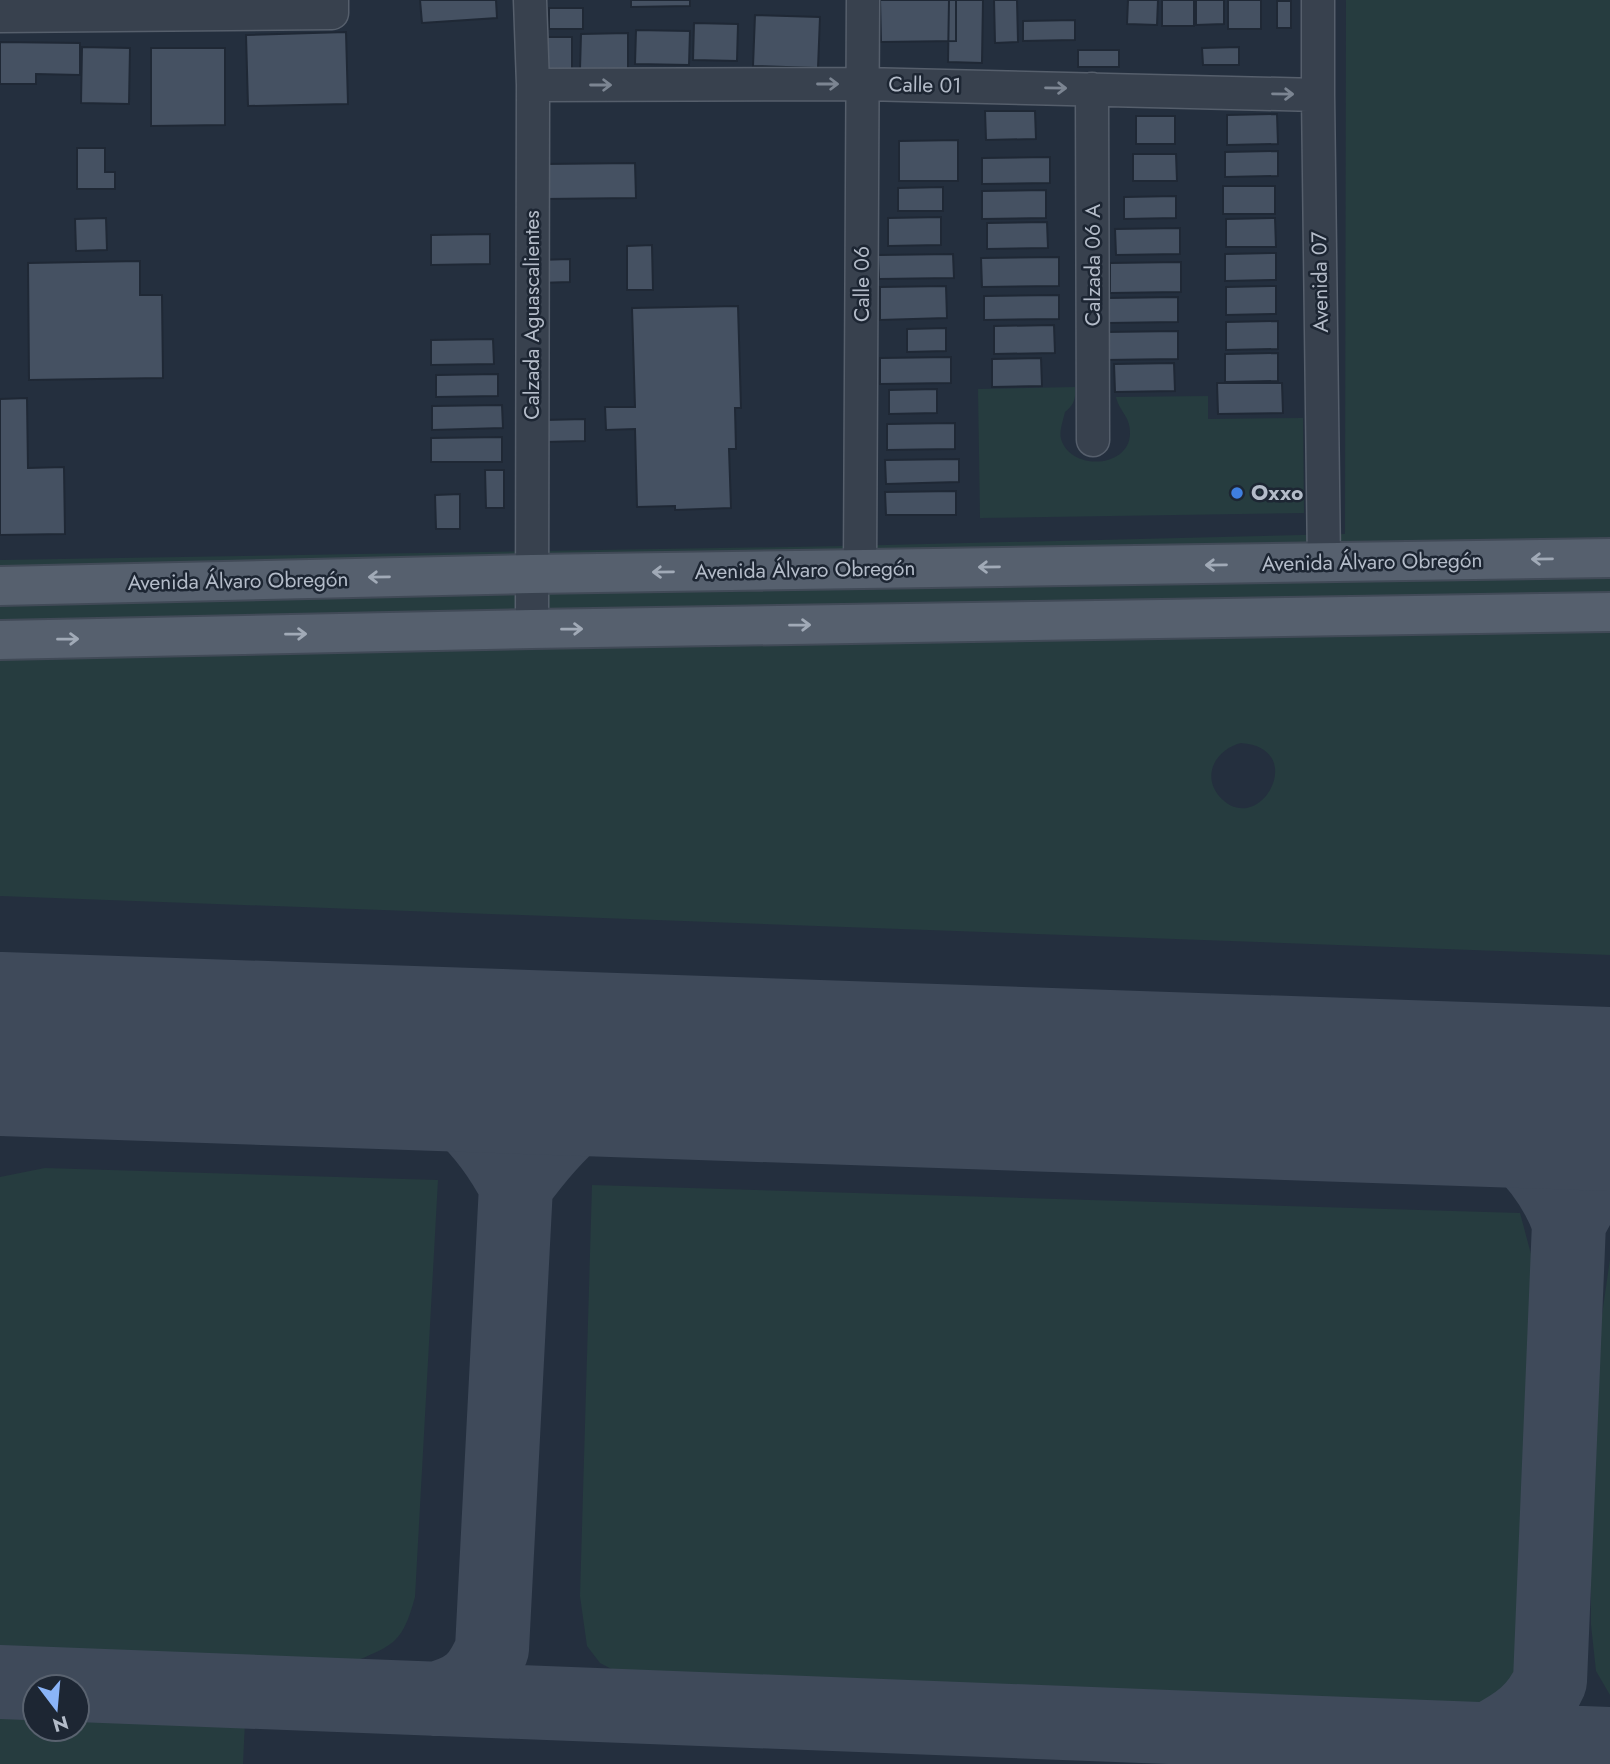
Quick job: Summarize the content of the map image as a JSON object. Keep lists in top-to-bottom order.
{
  "streets": {
    "main road": ["Avenida Álvaro Obregón"],
    "street": [
      "Calle 01",
      "Calzada 06 A",
      "Avenida 07",
      "Calle 06",
      "Calzada Aguascalientes"
    ]
  },
  "crossings": [
    ["Calle 01", "Calzada 06 A"],
    ["Calle 01", "Avenida 07"],
    ["Calle 01", "Calle 06"],
    ["Calle 01", "Calzada Aguascalientes"],
    ["Avenida 07", "Avenida Álvaro Obregón"],
    ["Calle 06", "Avenida Álvaro Obregón"],
    ["Calzada Aguascalientes", "Avenida Álvaro Obregón"]
  ],
  "one_way": ["Calle 01"],
  "places": ["Oxxo"],
  "north": "bottom"
}
